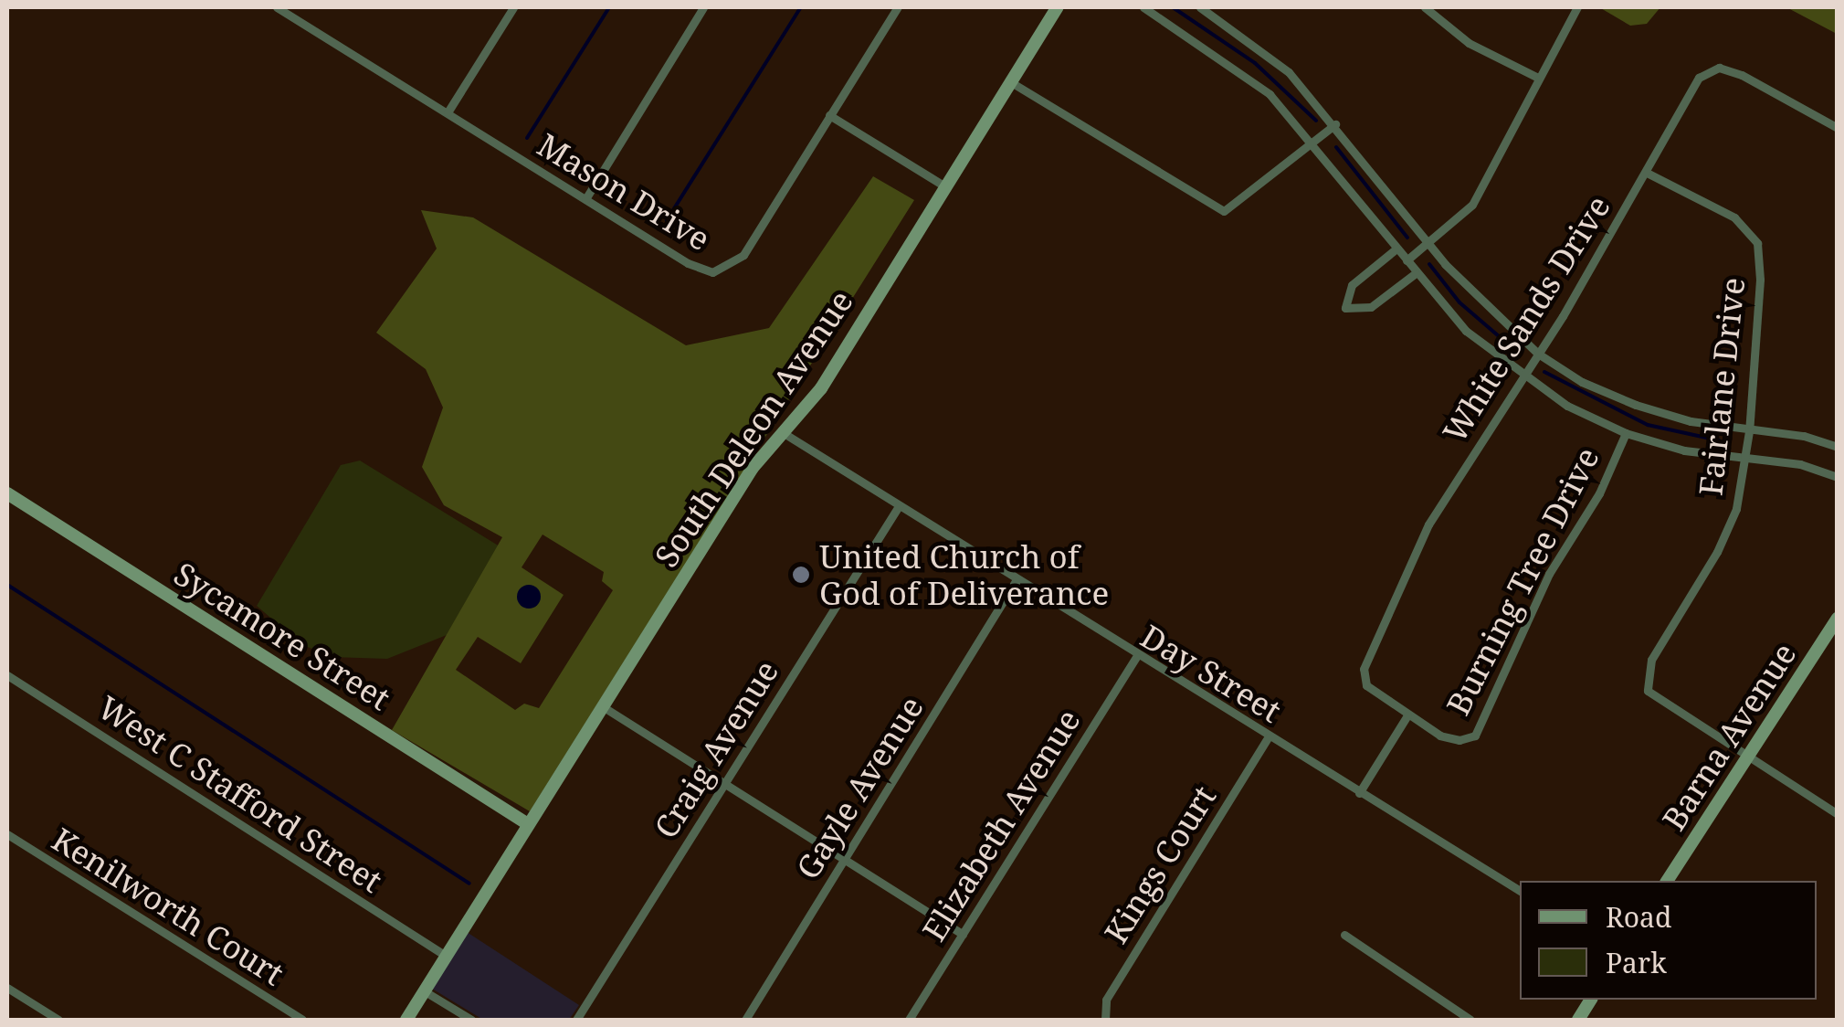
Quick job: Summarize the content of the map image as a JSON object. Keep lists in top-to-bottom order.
{
  "streets": {
    "street": [
      "Mason Drive",
      "White Sands Drive",
      "Fairlane Drive",
      "South Deleon Avenue",
      "Burning Tree Drive",
      "Sycamore Street",
      "Day Street",
      "Barna Avenue",
      "Craig Avenue",
      "Gayle Avenue",
      "West C Stafford Street",
      "Elizabeth Avenue",
      "Kings Court",
      "Kenilworth Court"
    ]
  },
  "crossings": [
    ["White Sands Drive", "Fairlane Drive"],
    ["White Sands Drive", "Burning Tree Drive"],
    ["Fairlane Drive", "Barna Avenue"],
    ["South Deleon Avenue", "Sycamore Street"],
    ["South Deleon Avenue", "Day Street"],
    ["South Deleon Avenue", "West C Stafford Street"],
    ["Day Street", "Craig Avenue"],
    ["Day Street", "Gayle Avenue"],
    ["Day Street", "Elizabeth Avenue"],
    ["Day Street", "Kings Court"]
  ],
  "places": ["United Church of God of Deliverance"],
  "legend": ["Road", "Park"]
}
